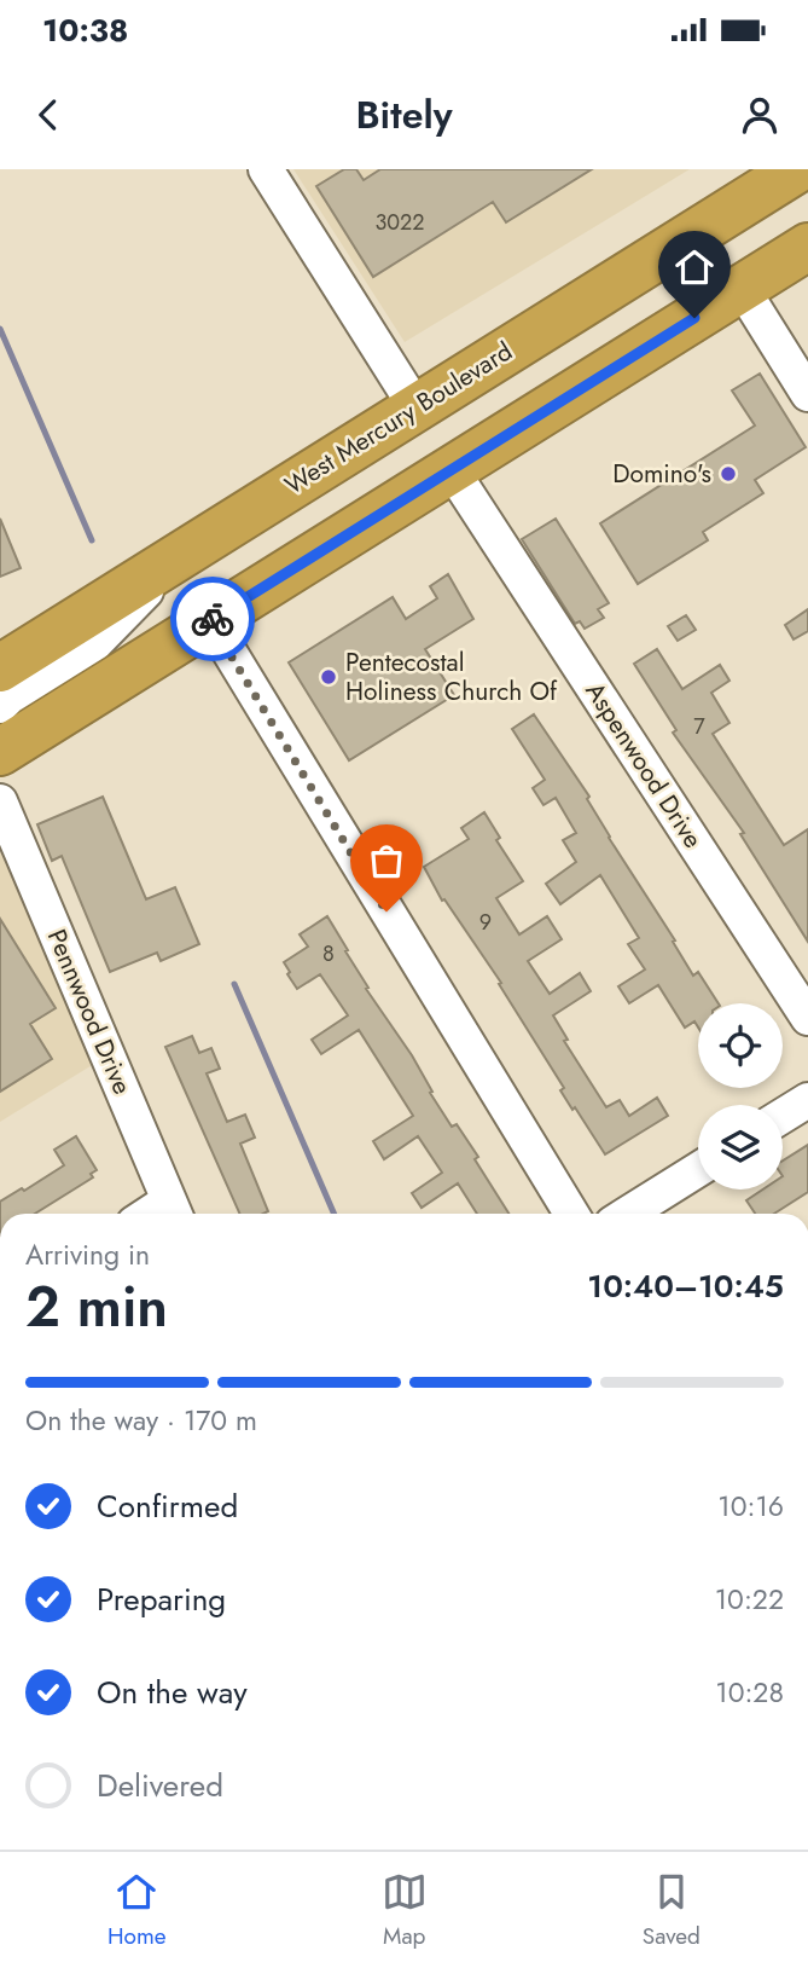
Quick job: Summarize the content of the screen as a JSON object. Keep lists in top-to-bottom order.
{
  "streets": {
    "highway": ["West Mercury Boulevard"],
    "street": ["Aspenwood Drive", "Pennwood Drive"]
  },
  "places": ["Domino's", "Pentecostal Holiness Church Of"],
  "house_numbers": [
    "3022",
    "7",
    "9",
    "8"
  ],
  "page": {
    "status": "10:38",
    "header": "Bitely",
    "heading": ["2 min", "Arriving in", "10:40–10:45"],
    "bar": "On the way · 170 m",
    "list": [
      ["Confirmed", "10:16"],
      ["Preparing", "10:22"],
      ["On the way", "10:28"],
      "Delivered"
    ],
    "tabs": ["Home", "Map", "Saved"]
  }
}
